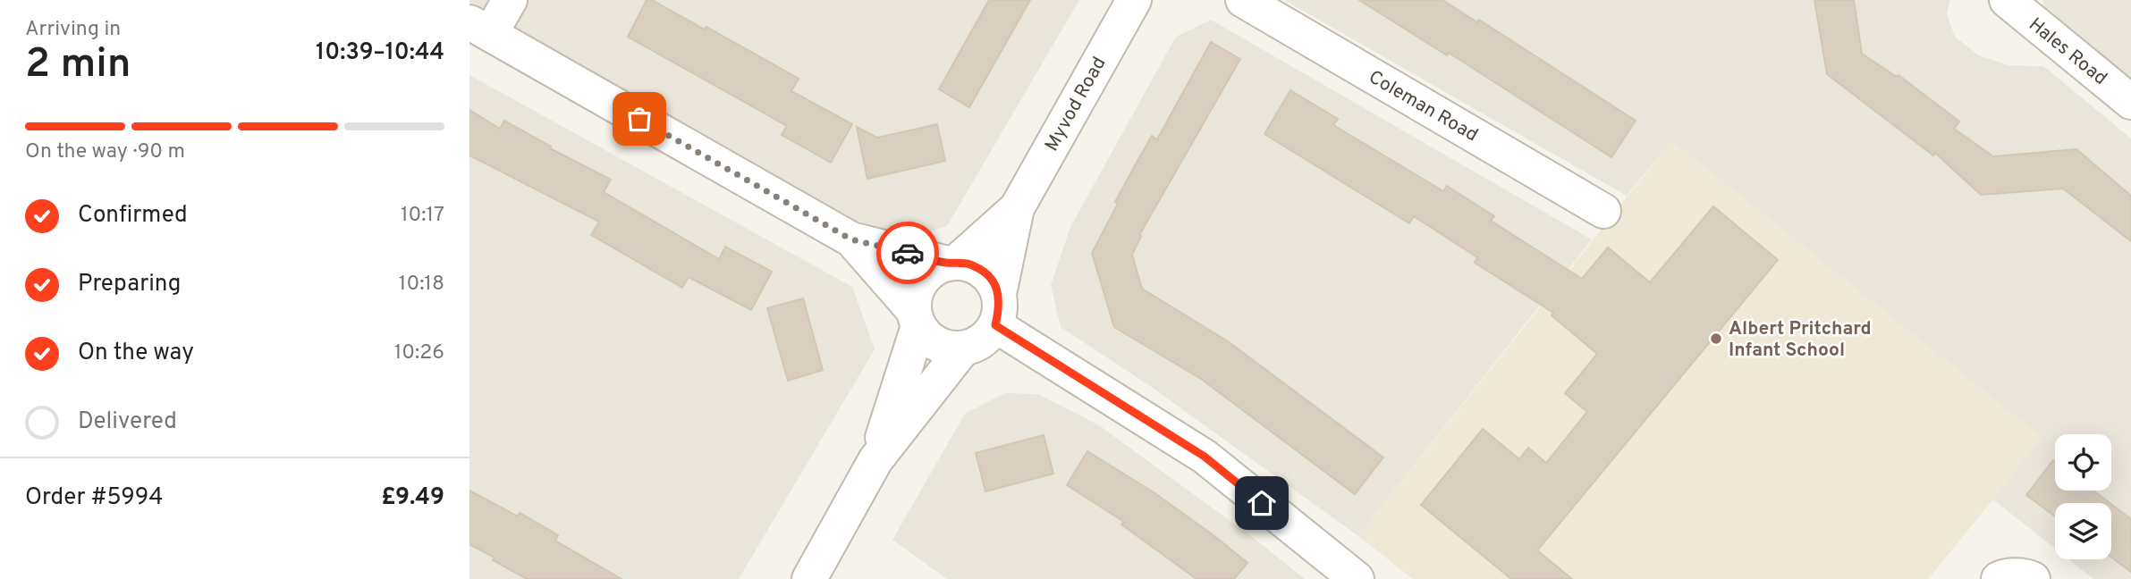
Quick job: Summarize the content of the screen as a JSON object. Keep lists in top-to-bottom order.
{
  "streets": {
    "street": ["Hales Road", "Myvod Road", "Coleman Road"]
  },
  "places": ["Albert Pritchard Infant School"],
  "page": {
    "heading": ["2 min", "Arriving in", "10:39–10:44"],
    "panel": ["Order #5994", "£9.49"],
    "bar": "On the way · 90 m",
    "list": [
      ["Confirmed", "10:17"],
      ["Preparing", "10:18"],
      ["On the way", "10:26"],
      "Delivered"
    ]
  }
}
